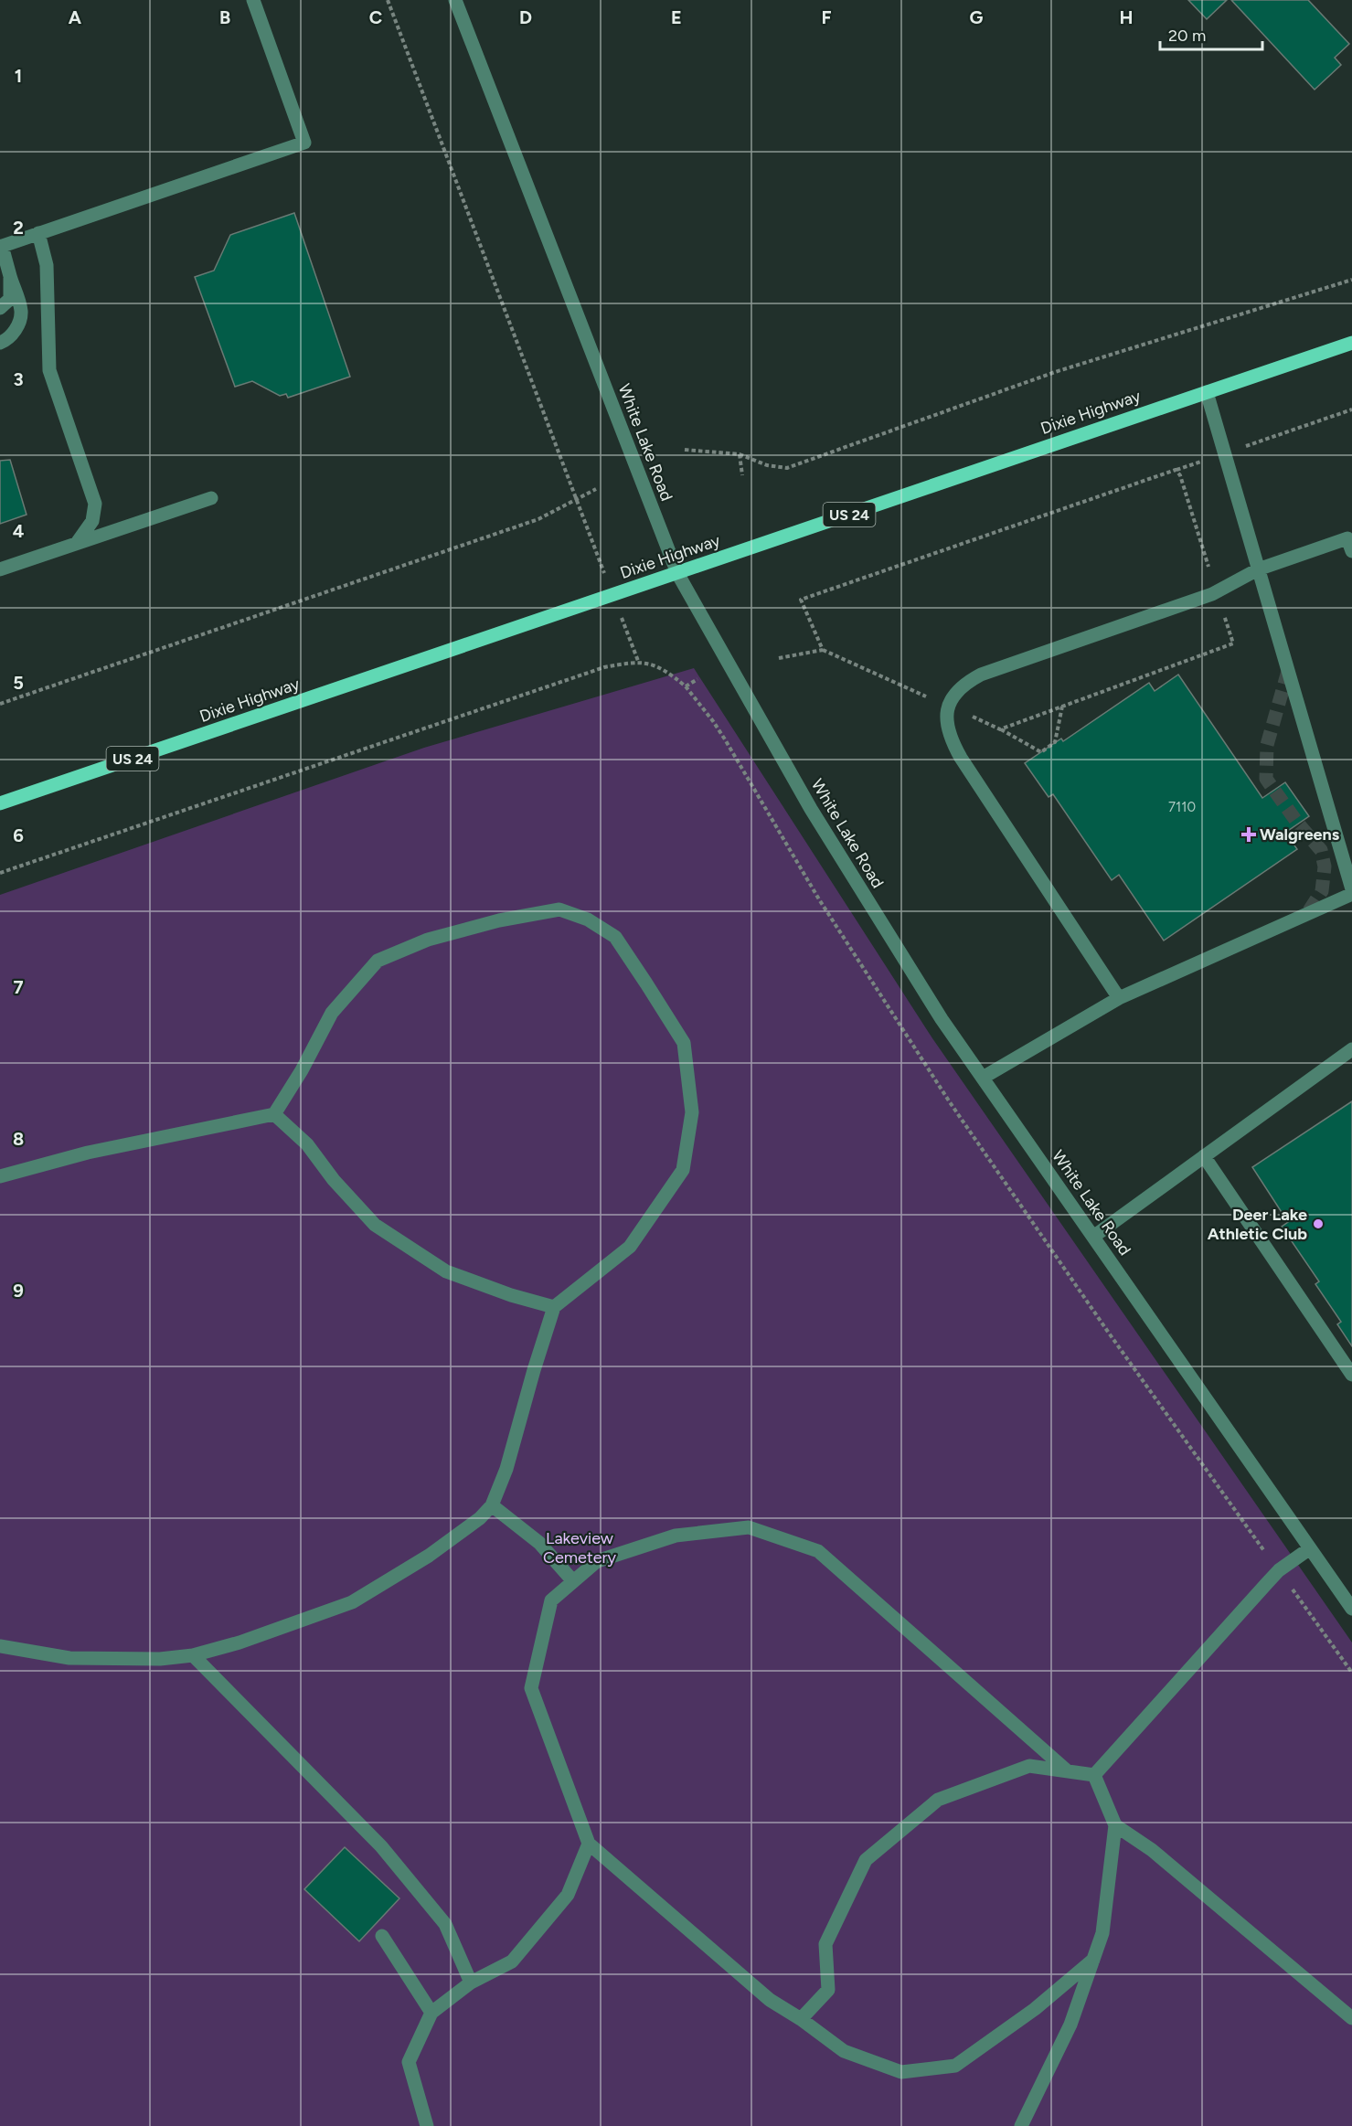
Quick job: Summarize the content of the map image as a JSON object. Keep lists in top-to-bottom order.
{
  "streets": {
    "main road": ["Dixie Highway", "US 24"],
    "street": ["White Lake Road"]
  },
  "crossings": [
    ["Dixie Highway", "White Lake Road"]
  ],
  "parks": ["Lakeview Cemetery"],
  "places": {
    "health": ["Walgreens"],
    "other": ["Deer Lake Athletic Club"]
  },
  "house_numbers": ["7110"],
  "scale_bar": "20 m",
  "grid": {
    "columns": [
      "A",
      "B",
      "C",
      "D",
      "E",
      "F",
      "G",
      "H"
    ],
    "rows": [
      "1",
      "2",
      "3",
      "4",
      "5",
      "6",
      "7",
      "8",
      "9"
    ]
  }
}
